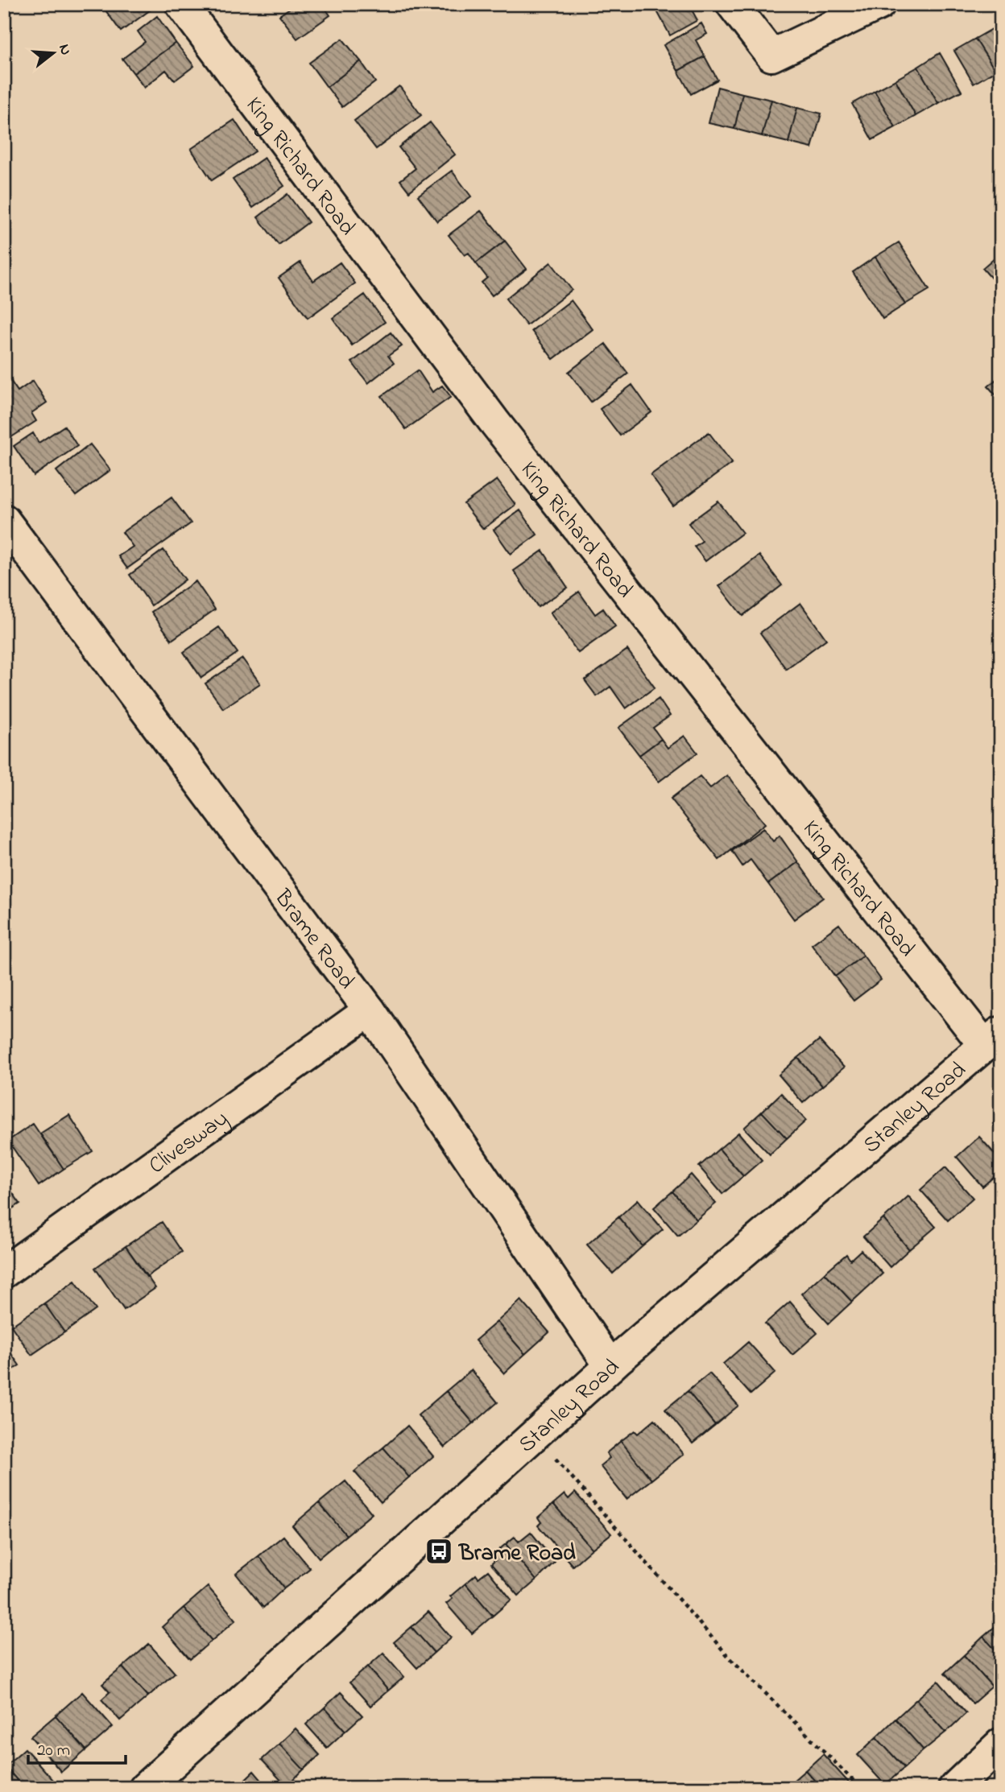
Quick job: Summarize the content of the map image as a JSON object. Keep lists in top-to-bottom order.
{
  "streets": {
    "street": [
      "King Richard Road",
      "Brame Road",
      "Stanley Road",
      "Clivesway"
    ]
  },
  "crossings": [
    ["King Richard Road", "Stanley Road"],
    ["Brame Road", "Stanley Road"],
    ["Brame Road", "Clivesway"]
  ],
  "places": {
    "bus stop": ["Brame Road"]
  },
  "scale_bar": "20 m",
  "north": "right"
}
